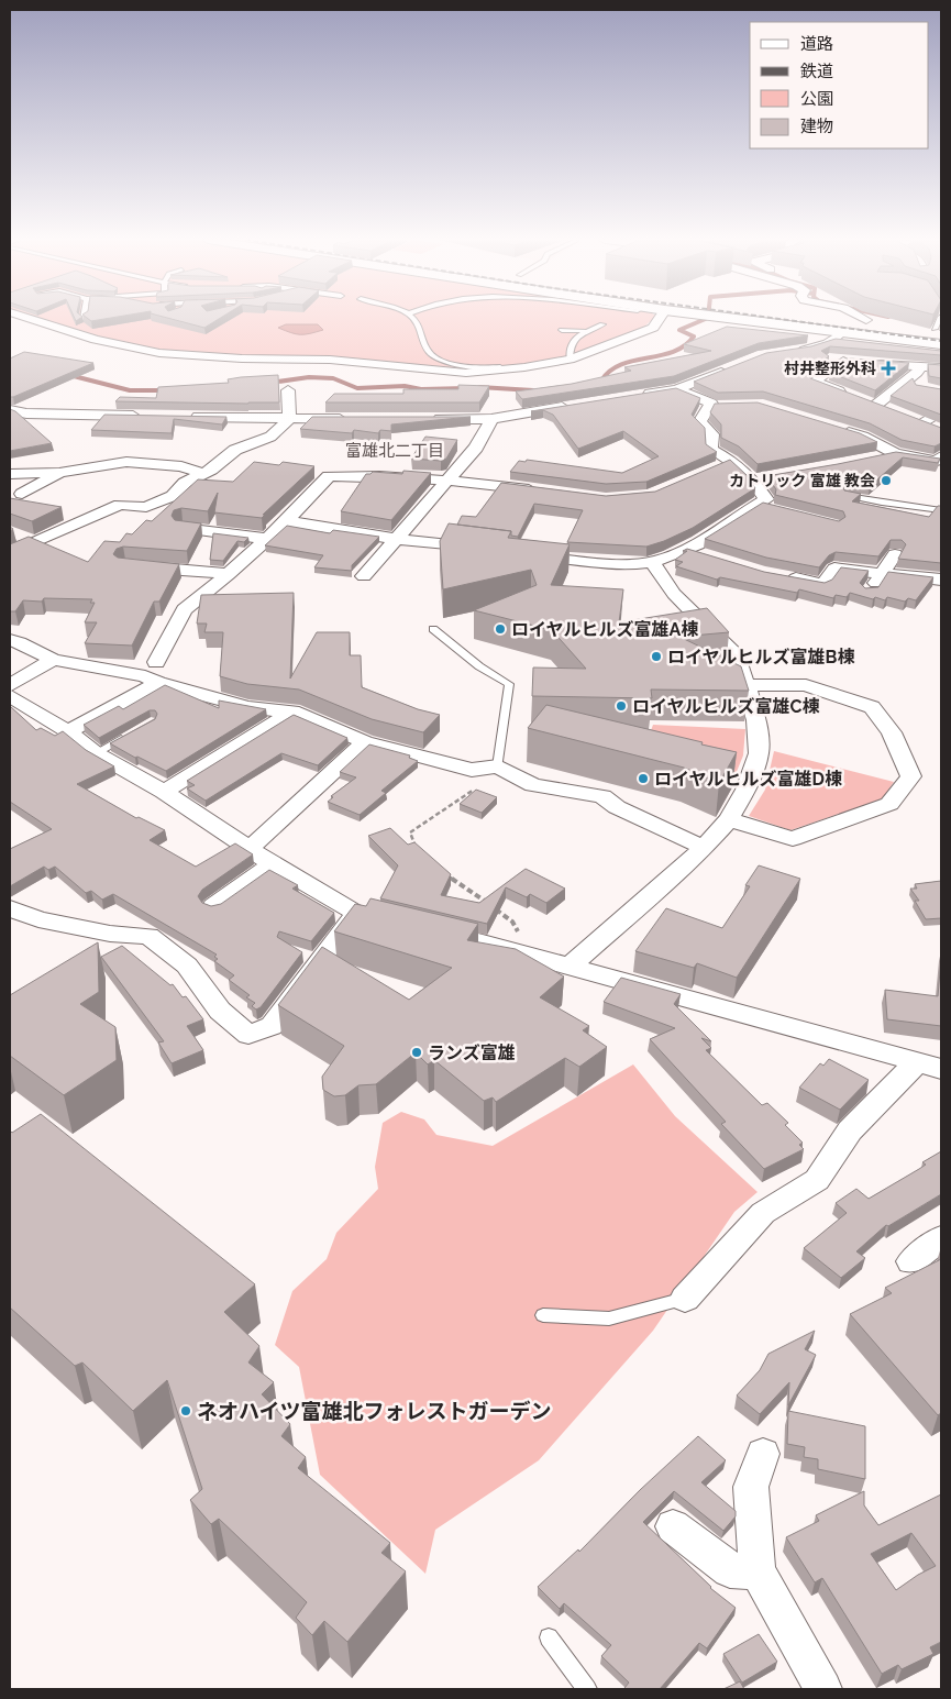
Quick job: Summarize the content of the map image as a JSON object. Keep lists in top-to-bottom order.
{
  "districts": ["富雄北二丁目"],
  "places": {
    "health": ["村井整形外科"],
    "other": [
      "カトリック 富雄 教会",
      "ロイヤルヒルズ富雄A棟",
      "ロイヤルヒルズ富雄B棟",
      "ロイヤルヒルズ富雄C棟",
      "ロイヤルヒルズ富雄D棟",
      "ランズ富雄",
      "ネオハイツ富雄北フォレストガーデン"
    ]
  },
  "legend": [
    "道路",
    "鉄道",
    "公園",
    "建物"
  ]
}
